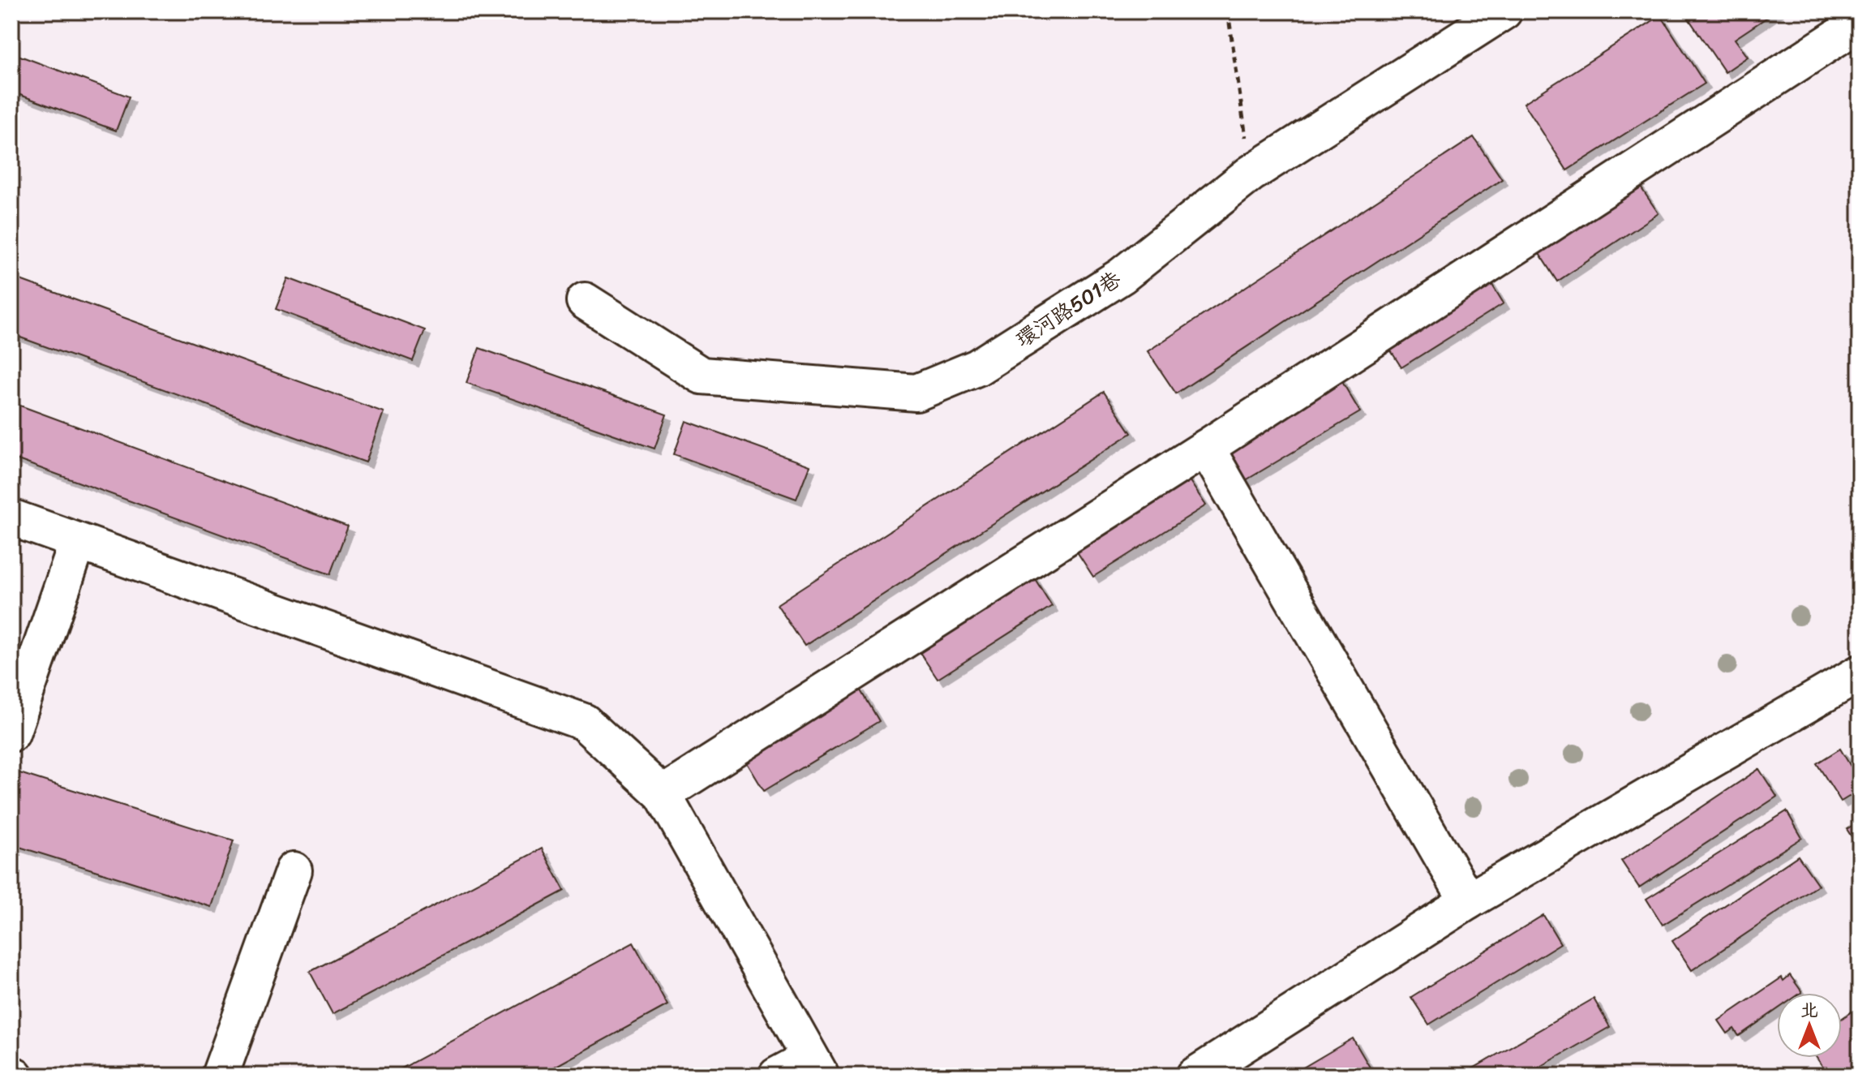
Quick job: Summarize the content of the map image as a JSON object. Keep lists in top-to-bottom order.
{
  "streets": {
    "street": ["環河路501巷"]
  },
  "north": "top"
}
